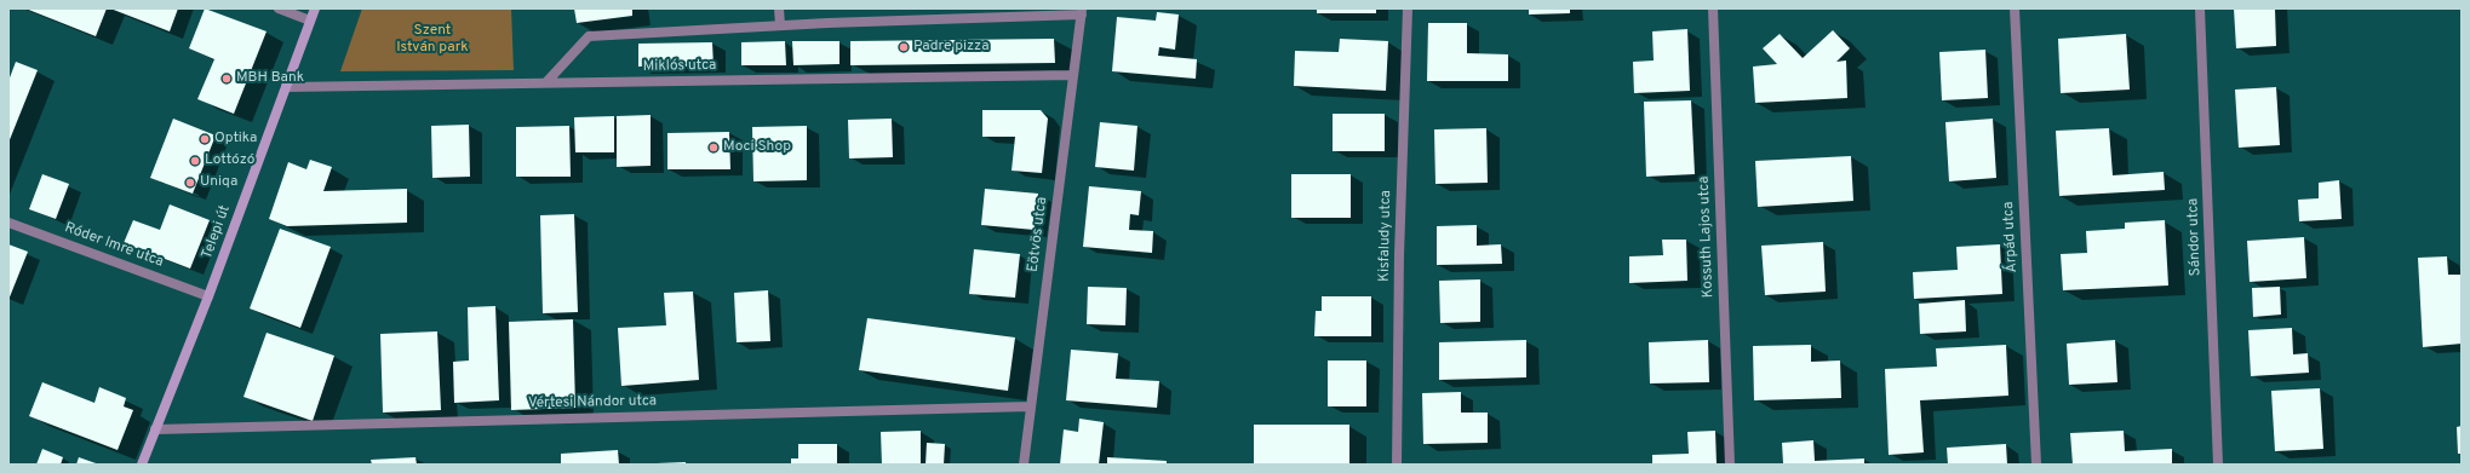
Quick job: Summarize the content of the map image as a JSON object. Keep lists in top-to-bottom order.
{
  "streets": {
    "main road": ["Telepi út"],
    "street": [
      "Miklós utca",
      "Eötvös utca",
      "Kisfaludy utca",
      "Kossuth Lajos utca",
      "Árpád utca",
      "Sándor utca",
      "Róder Imre utca",
      "Vértesi Nándor utca"
    ]
  },
  "crossings": [
    ["Miklós utca", "Telepi út"],
    ["Miklós utca", "Eötvös utca"],
    ["Telepi út", "Róder Imre utca"],
    ["Telepi út", "Vértesi Nándor utca"],
    ["Eötvös utca", "Vértesi Nándor utca"]
  ],
  "parks": ["Szent István park"],
  "places": [
    "Padre pizza",
    "MBH Bank",
    "Optika",
    "Moci Shop",
    "Lottózó",
    "Uniqa"
  ]
}
